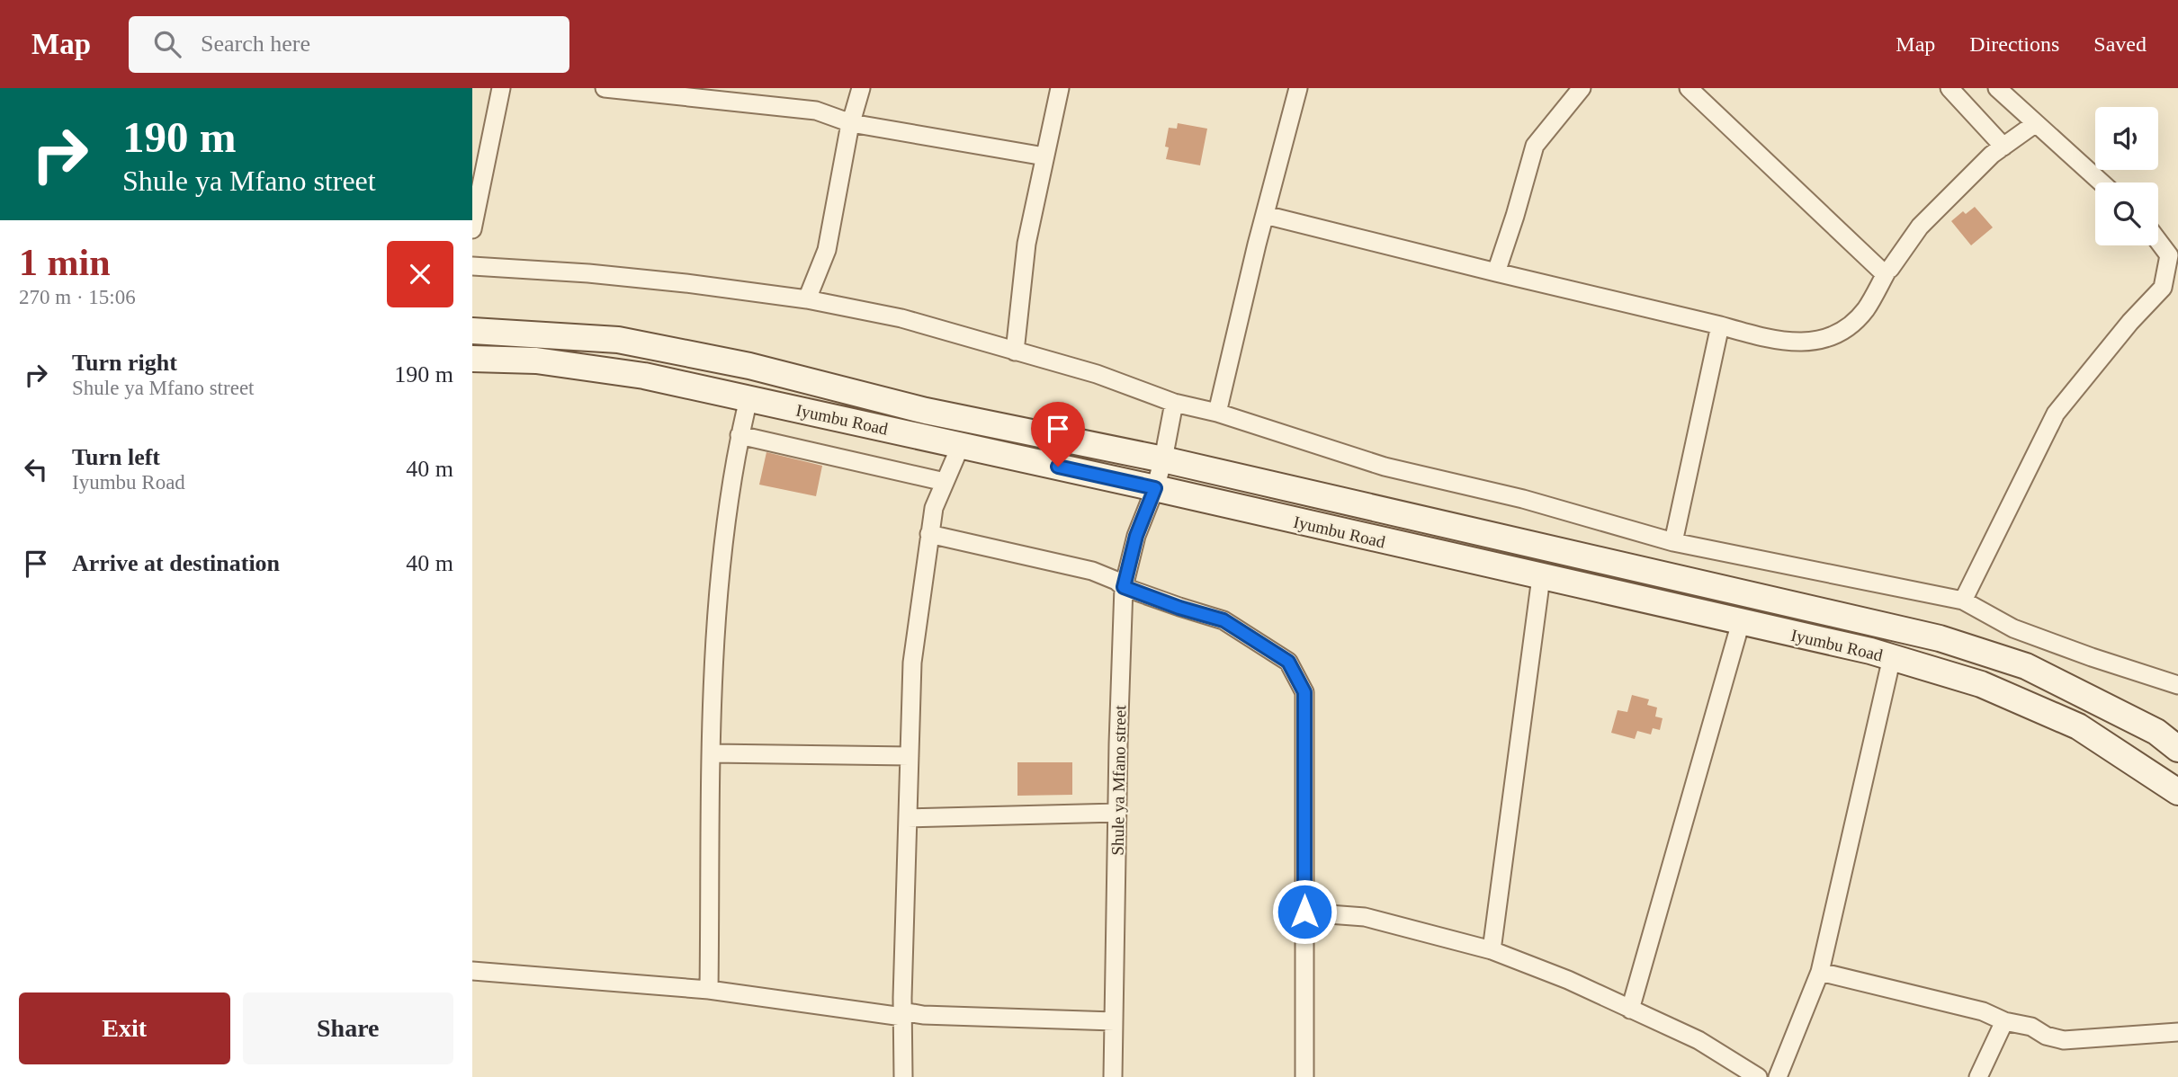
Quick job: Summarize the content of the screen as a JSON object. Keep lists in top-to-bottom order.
{
  "streets": {
    "main road": ["Iyumbu Road"],
    "street": ["Shule ya Mfano street"]
  },
  "crossings": [
    ["Iyumbu Road", "Shule ya Mfano street"]
  ],
  "page": {
    "header": "Map",
    "search": "Search here",
    "nav": ["Map", "Directions", "Saved"],
    "turn": ["190 m", "Shule ya Mfano street"],
    "heading": ["1 min", "270 m · 15:06"],
    "list": [
      {
        "name": "Turn right",
        "note": "Shule ya Mfano street",
        "value": "190 m"
      },
      {
        "name": "Turn left",
        "note": "Iyumbu Road",
        "value": "40 m"
      },
      {
        "name": "Arrive at destination",
        "value": "40 m"
      }
    ],
    "buttons": ["Exit", "Share"]
  }
}
